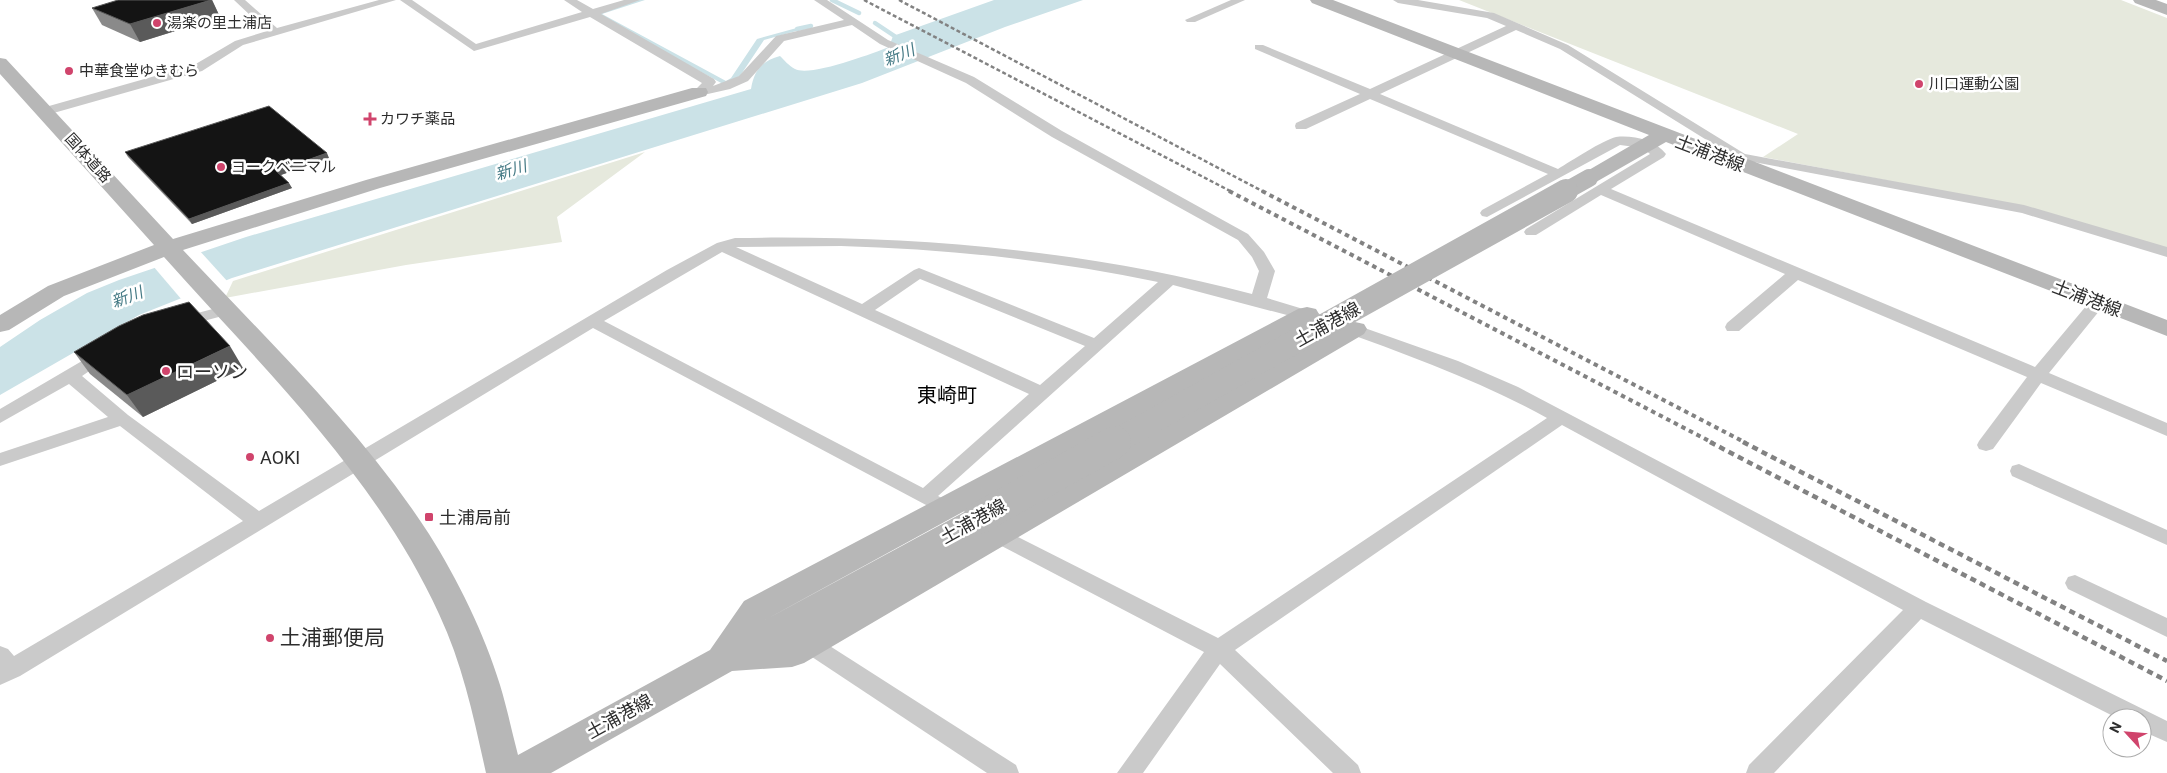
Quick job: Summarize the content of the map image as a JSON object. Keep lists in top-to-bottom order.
{
  "streets": {
    "main road": ["土浦港線", "国体道路"]
  },
  "districts": ["東崎町"],
  "water": ["新川"],
  "places": {
    "other": [
      "湯楽の里土浦店",
      "中華食堂ゆきむら",
      "川口運動公園",
      "ヨークベニマル",
      "ローソン",
      "AOKI",
      "土浦郵便局"
    ],
    "health": ["カワチ薬品"],
    "transit": ["土浦局前"]
  },
  "north": "top left"
}
